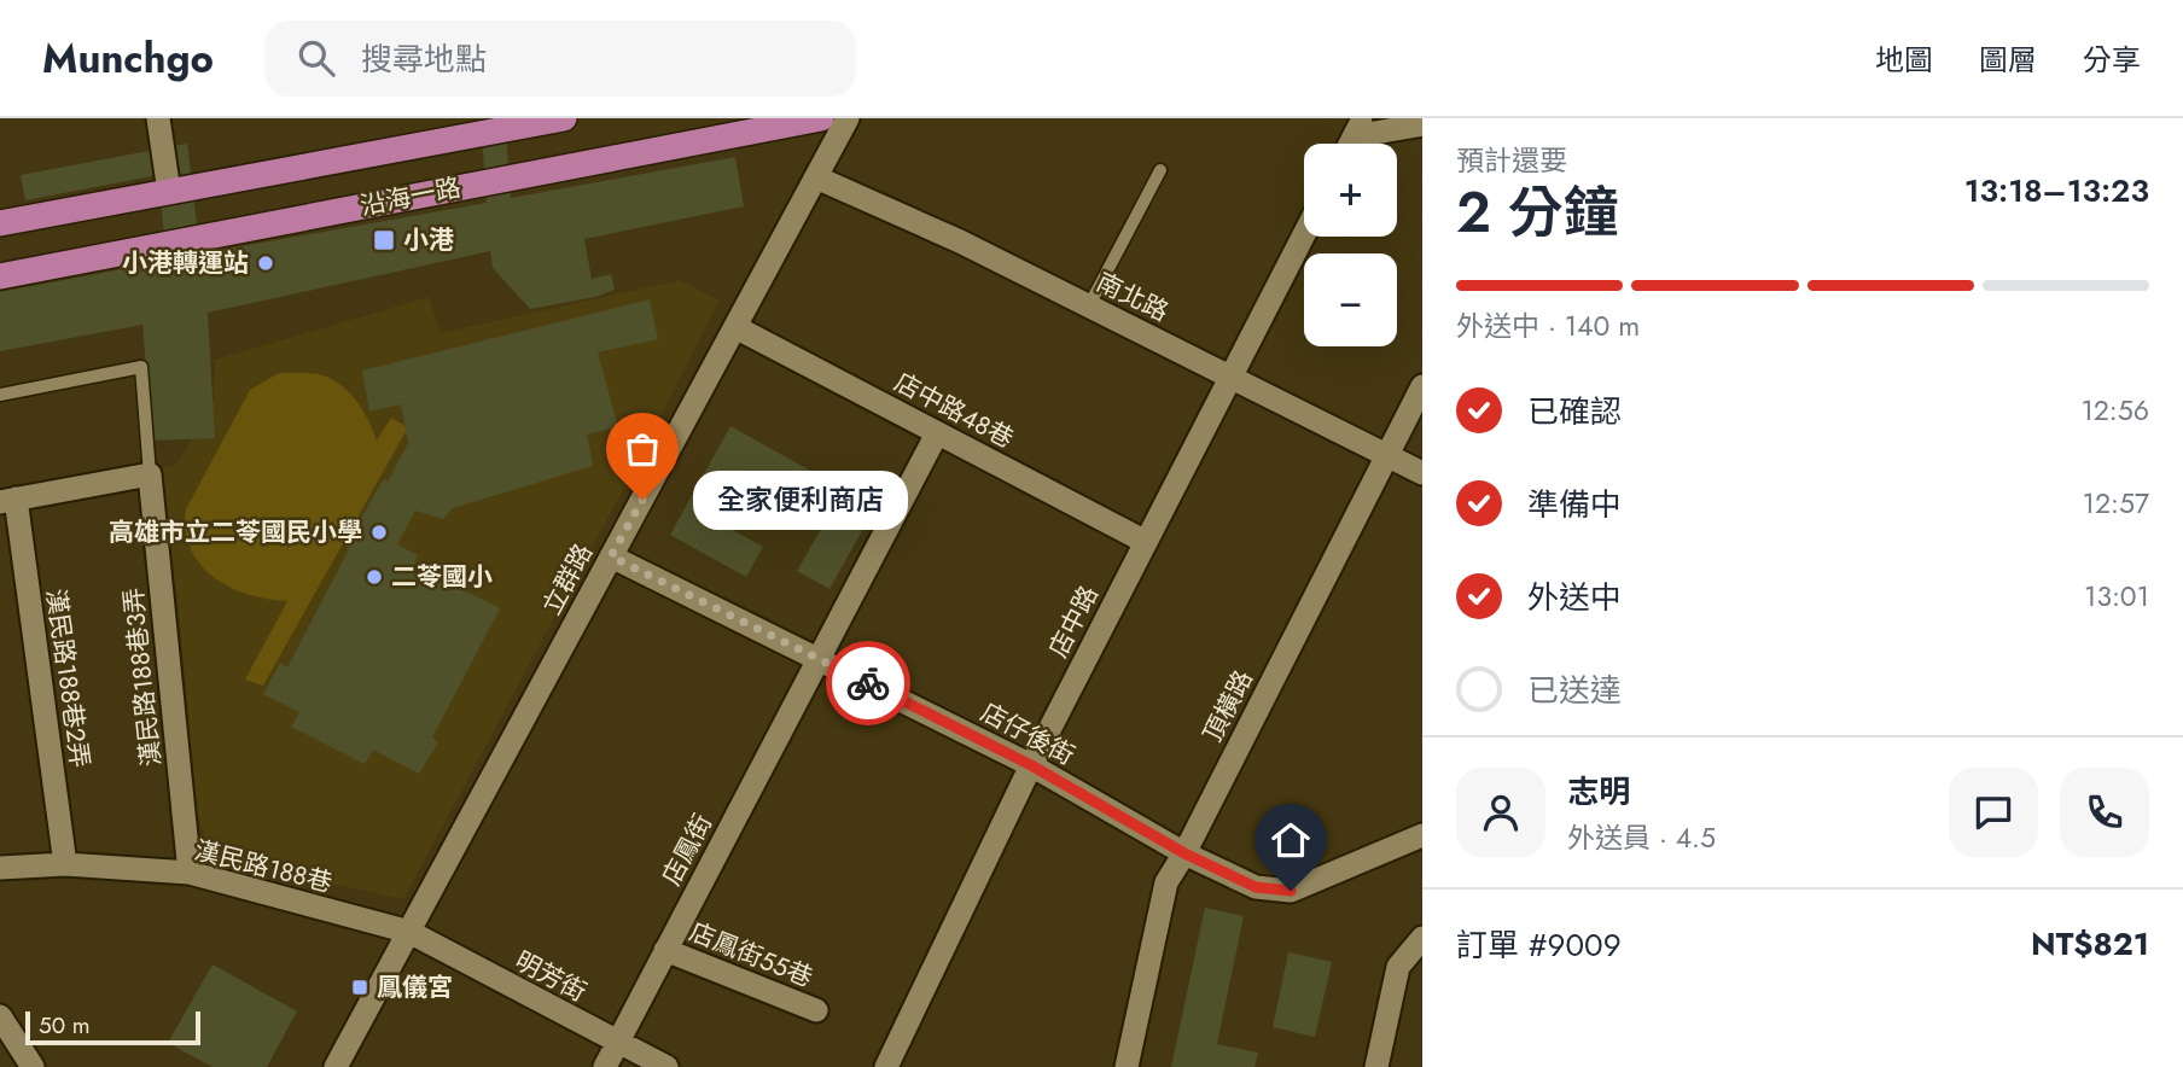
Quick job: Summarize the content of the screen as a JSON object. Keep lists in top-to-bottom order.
{
  "streets": {
    "main road": ["沿海一路"],
    "street": [
      "南北路",
      "店中路48巷",
      "立群路",
      "店中路",
      "漢民路188巷3弄",
      "漢民路188巷2弄",
      "頂橫路",
      "店仔後街",
      "店鳳街",
      "漢民路188巷",
      "店鳳街55巷",
      "明芳街"
    ]
  },
  "crossings": [
    ["南北路", "立群路"],
    ["南北路", "店中路"],
    ["南北路", "頂橫路"],
    ["店中路48巷", "立群路"],
    ["店中路48巷", "店中路"],
    ["店中路48巷", "店鳳街"],
    ["立群路", "店仔後街"],
    ["立群路", "漢民路188巷"],
    ["立群路", "明芳街"],
    ["店中路", "店仔後街"],
    ["漢民路188巷3弄", "漢民路188巷"],
    ["漢民路188巷2弄", "漢民路188巷"],
    ["頂橫路", "店仔後街"],
    ["店仔後街", "店鳳街"],
    ["店鳳街", "店鳳街55巷"],
    ["店鳳街", "明芳街"],
    ["漢民路188巷", "明芳街"]
  ],
  "places": {
    "transit": ["小港", "鳳儀宮"],
    "other": [
      "小港轉運站",
      "全家便利商店",
      "高雄市立二苓國民小學",
      "二苓國小"
    ]
  },
  "scale_bar": "50 m",
  "page": {
    "header": "Munchgo",
    "search": "搜尋地點",
    "nav": ["地圖", "圖層", "分享"],
    "heading": ["2 分鐘", "預計還要", "13:18–13:23"],
    "panel": [
      "志明",
      "外送員 · 4.5",
      "訂單 #9009",
      "NT$821"
    ],
    "map_buttons": ["+", "−"],
    "bar": "外送中 · 140 m",
    "list": [
      ["已確認", "12:56"],
      ["準備中", "12:57"],
      ["外送中", "13:01"],
      "已送達"
    ],
    "bubble": "全家便利商店",
    "scale": "50 m"
  }
}
